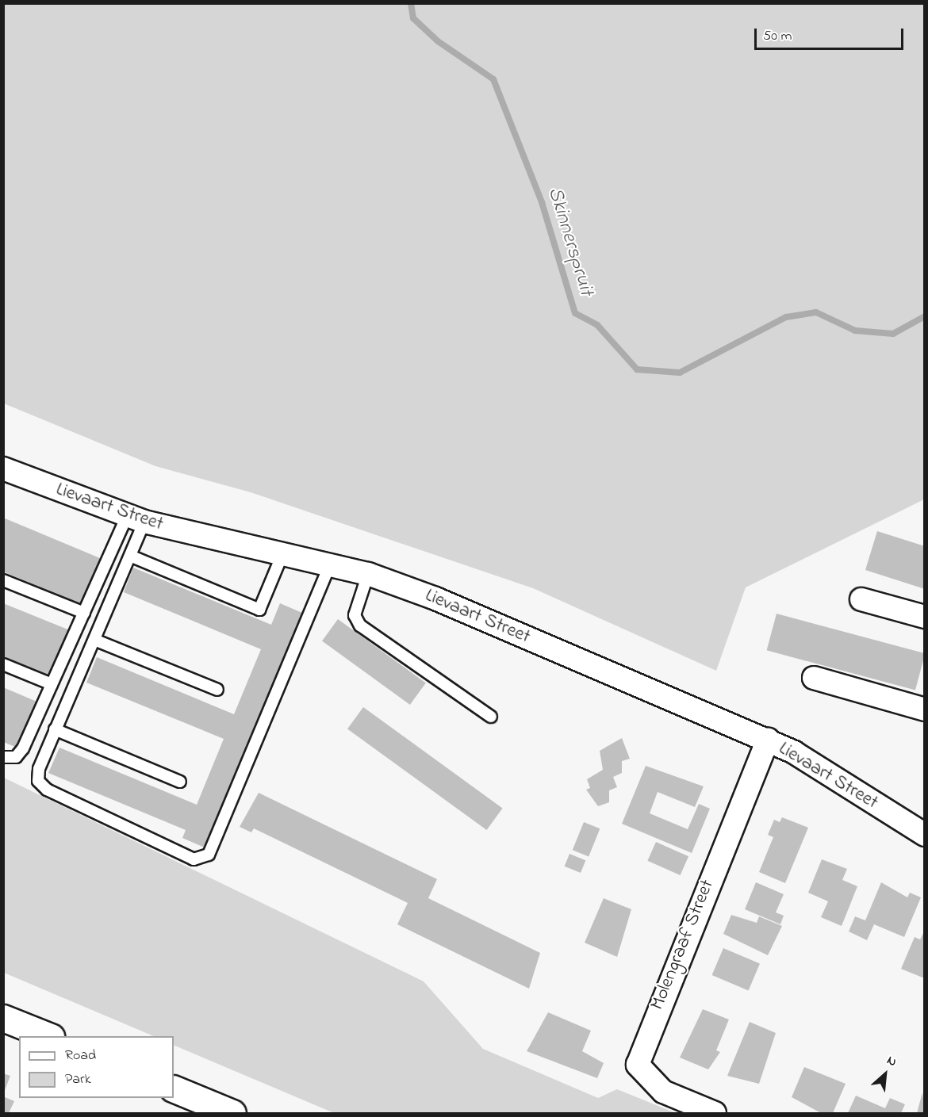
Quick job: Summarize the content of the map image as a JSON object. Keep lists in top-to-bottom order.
{
  "streets": {
    "street": ["Lievaart Street", "Molengraaf Street"]
  },
  "crossings": [
    ["Lievaart Street", "Molengraaf Street"]
  ],
  "water": ["Skinnerspruit"],
  "legend": ["Road", "Park"],
  "scale_bar": "50 m",
  "north": "top right"
}
